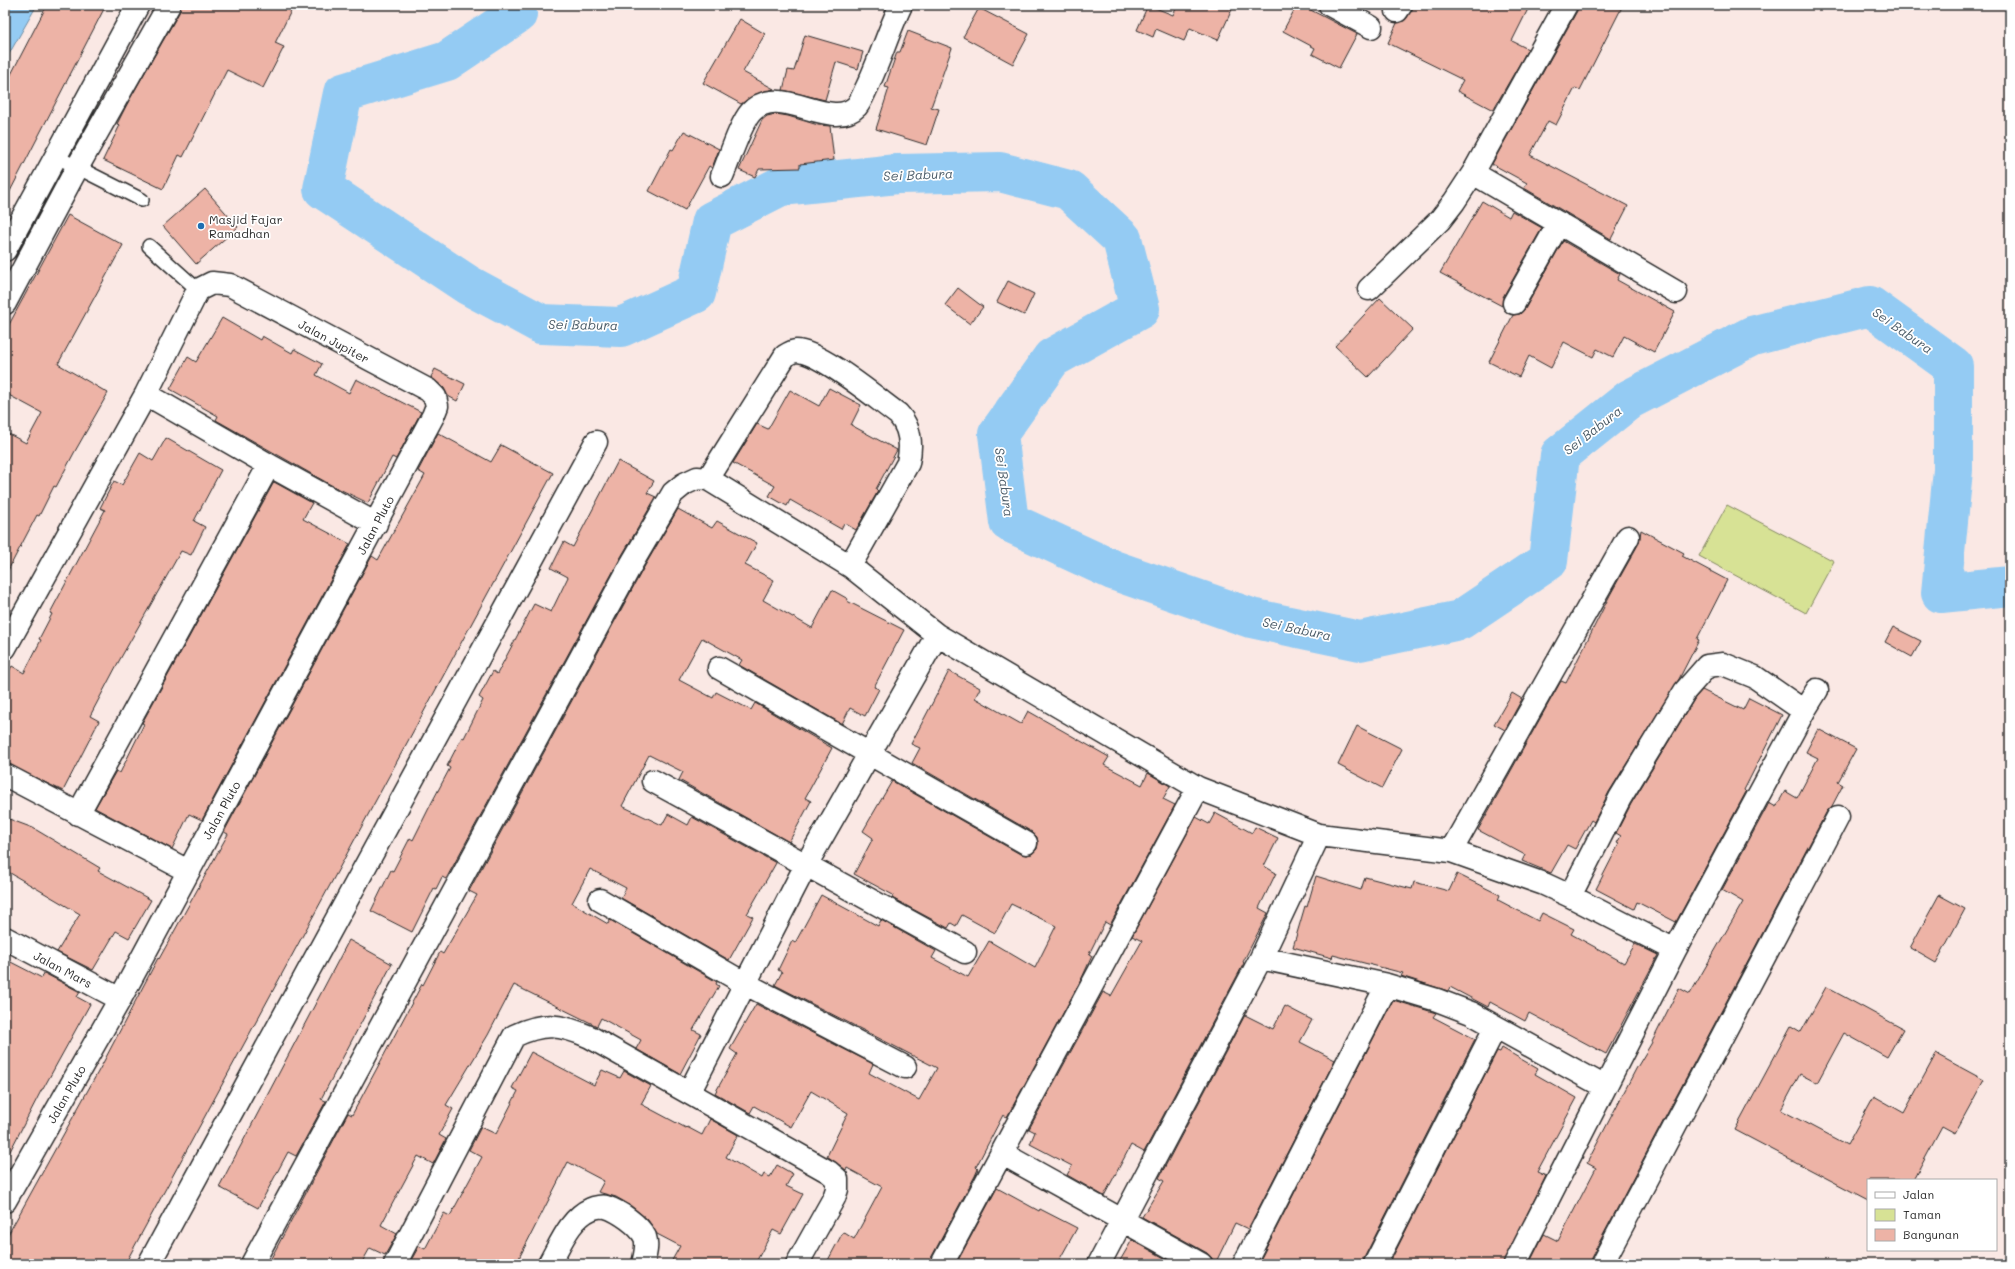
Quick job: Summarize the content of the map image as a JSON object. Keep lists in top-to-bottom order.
{
  "streets": {
    "street": ["Jalan Jupiter", "Jalan Pluto", "Jalan Mars"]
  },
  "crossings": [
    ["Jalan Jupiter", "Jalan Pluto"],
    ["Jalan Pluto", "Jalan Mars"]
  ],
  "water": ["Sei Babura"],
  "places": ["Masjid Fajar Ramadhan"],
  "legend": ["Jalan", "Taman", "Bangunan"]
}
